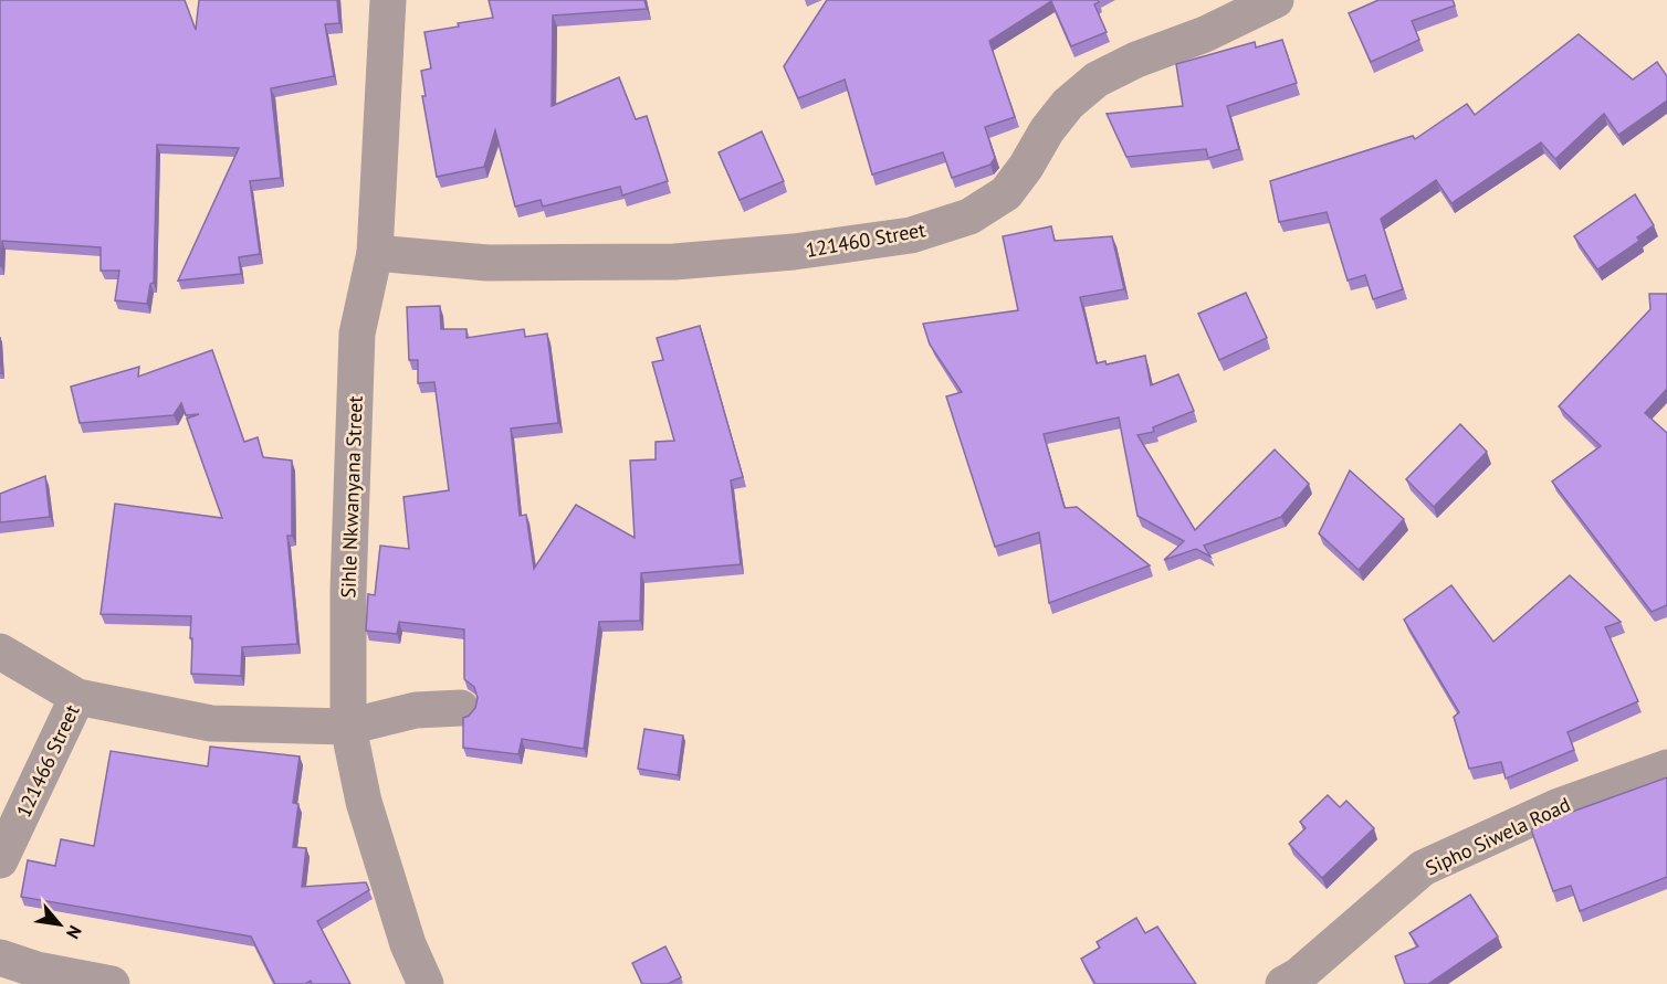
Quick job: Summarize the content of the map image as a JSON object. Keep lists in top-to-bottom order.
{
  "streets": {
    "street": [
      "121460 Street",
      "Sihle Nkwanyana Street",
      "121466 Street",
      "Sipho Siwela Road"
    ]
  },
  "crossings": [
    ["121460 Street", "Sihle Nkwanyana Street"]
  ],
  "north": "bottom right"
}
